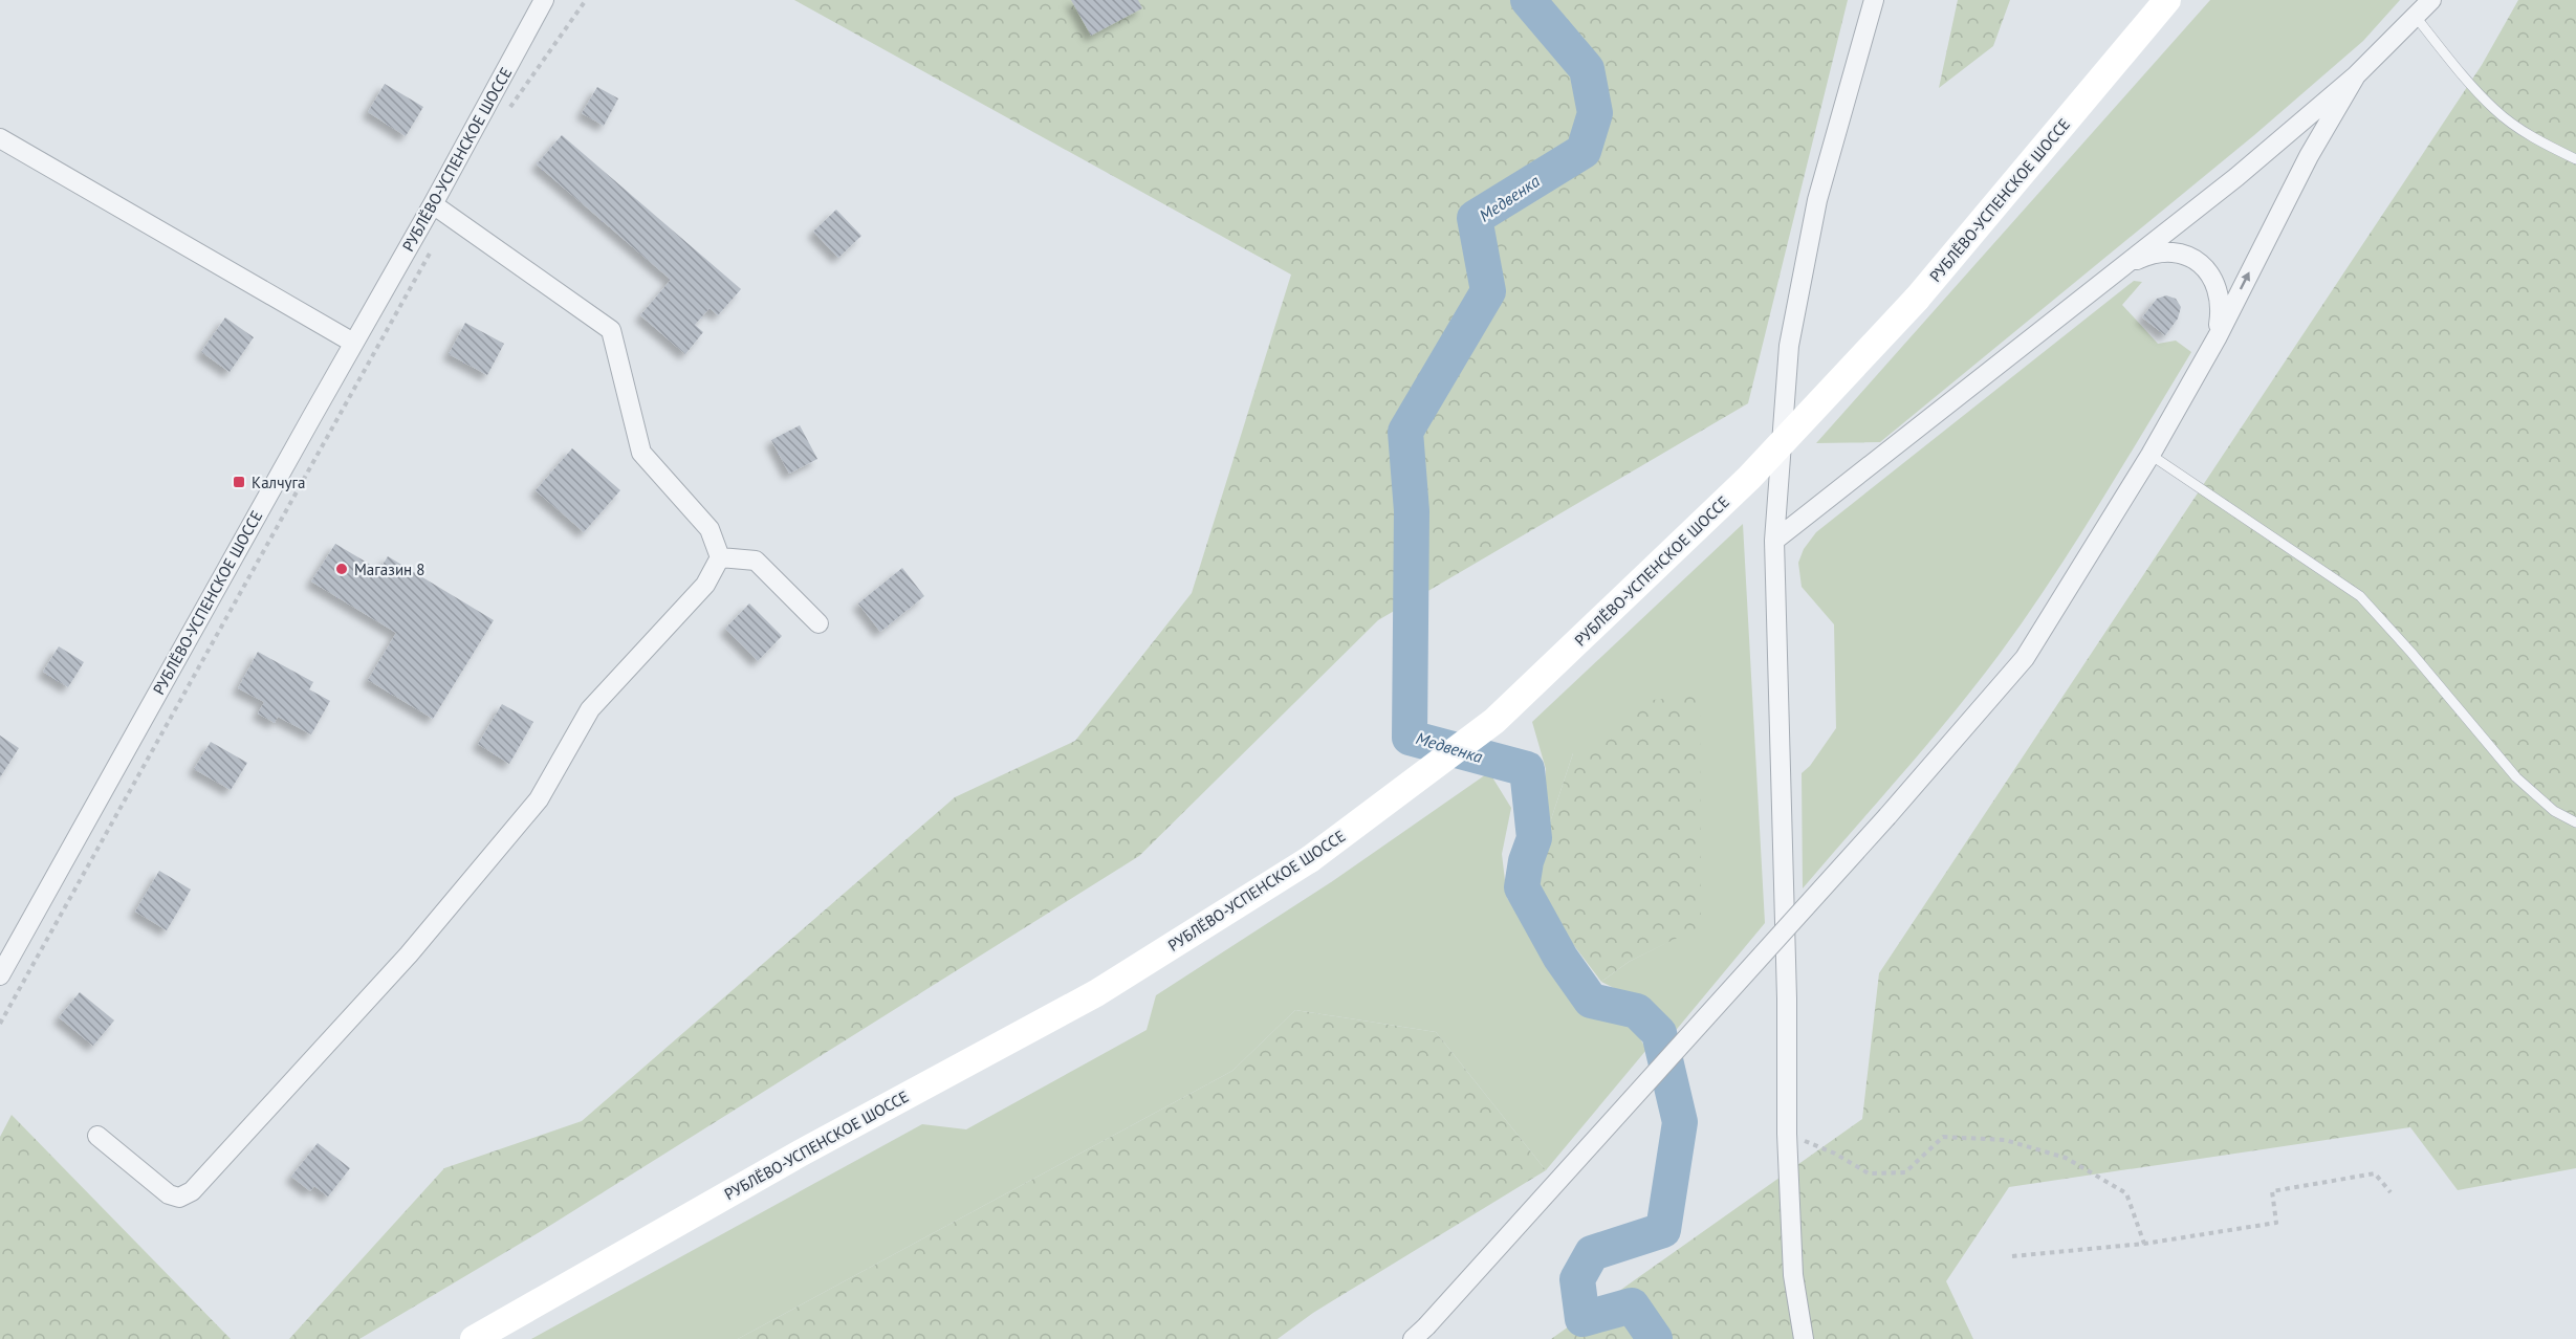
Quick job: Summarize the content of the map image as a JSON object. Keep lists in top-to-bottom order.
{
  "streets": {
    "main road": ["РУБЛЁВО-УСПЕНСКОЕ ШОССЕ"]
  },
  "water": ["Медвенка"],
  "places": {
    "transit": ["Калчуга"],
    "other": ["Магазин 8"]
  }
}
